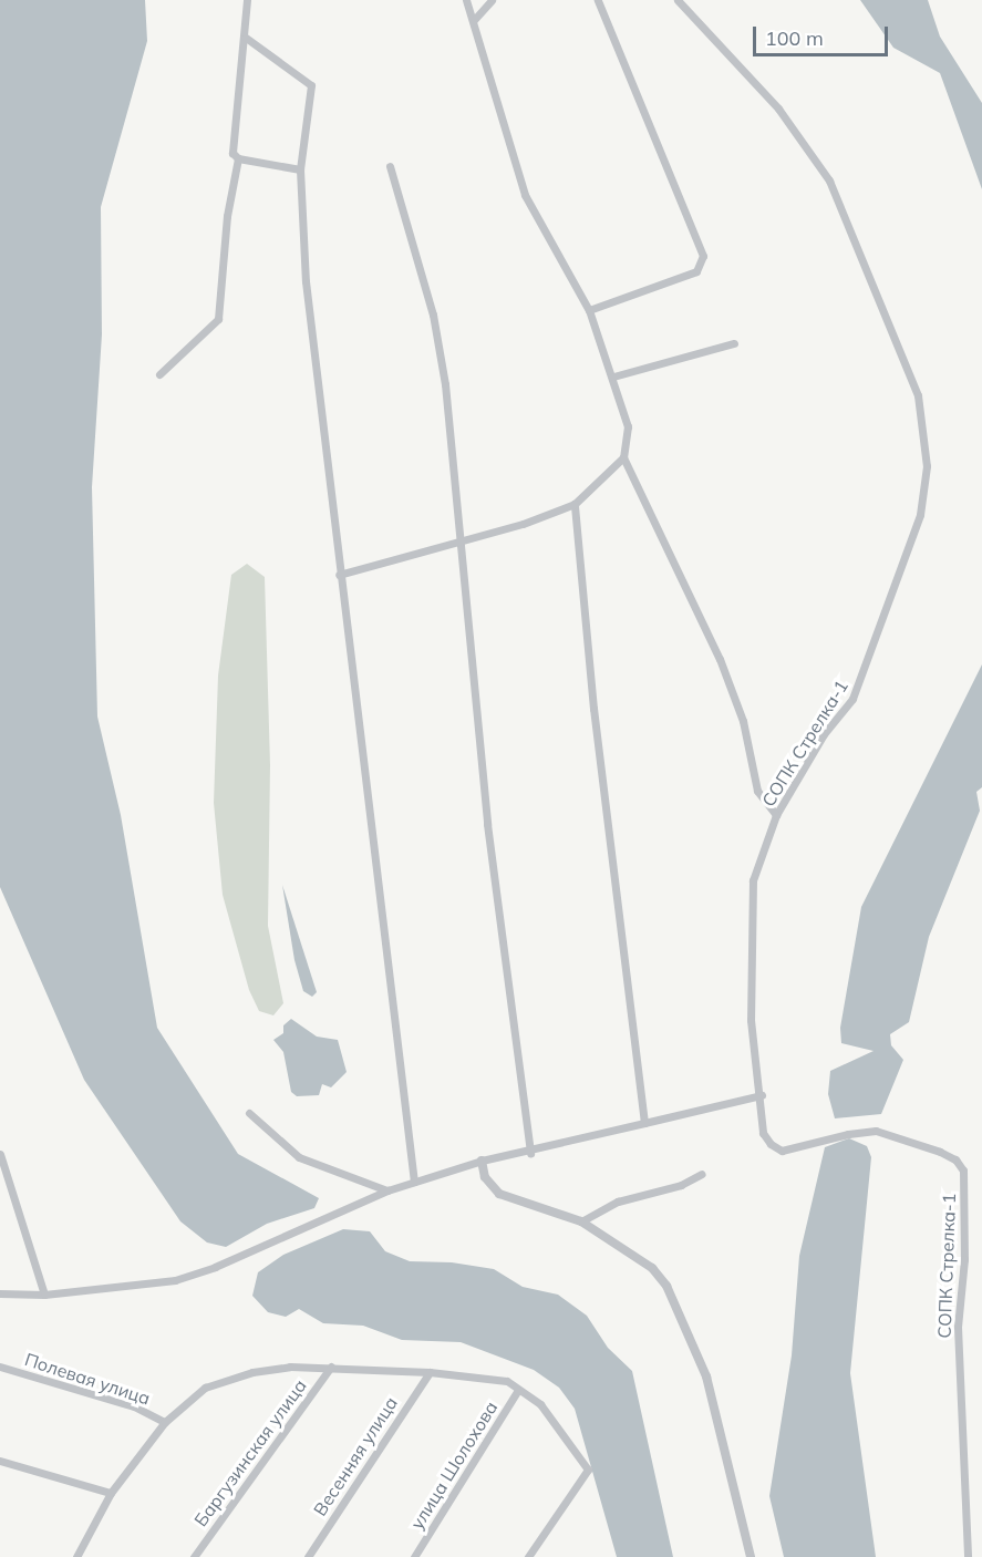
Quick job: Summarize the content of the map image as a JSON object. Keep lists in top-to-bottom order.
{
  "streets": {
    "street": [
      "СОПК Стрелка-1",
      "Полевая улица",
      "Баргузинская улица",
      "Весенняя улица",
      "улица Шолохова"
    ]
  },
  "scale_bar": "100 m"
}
